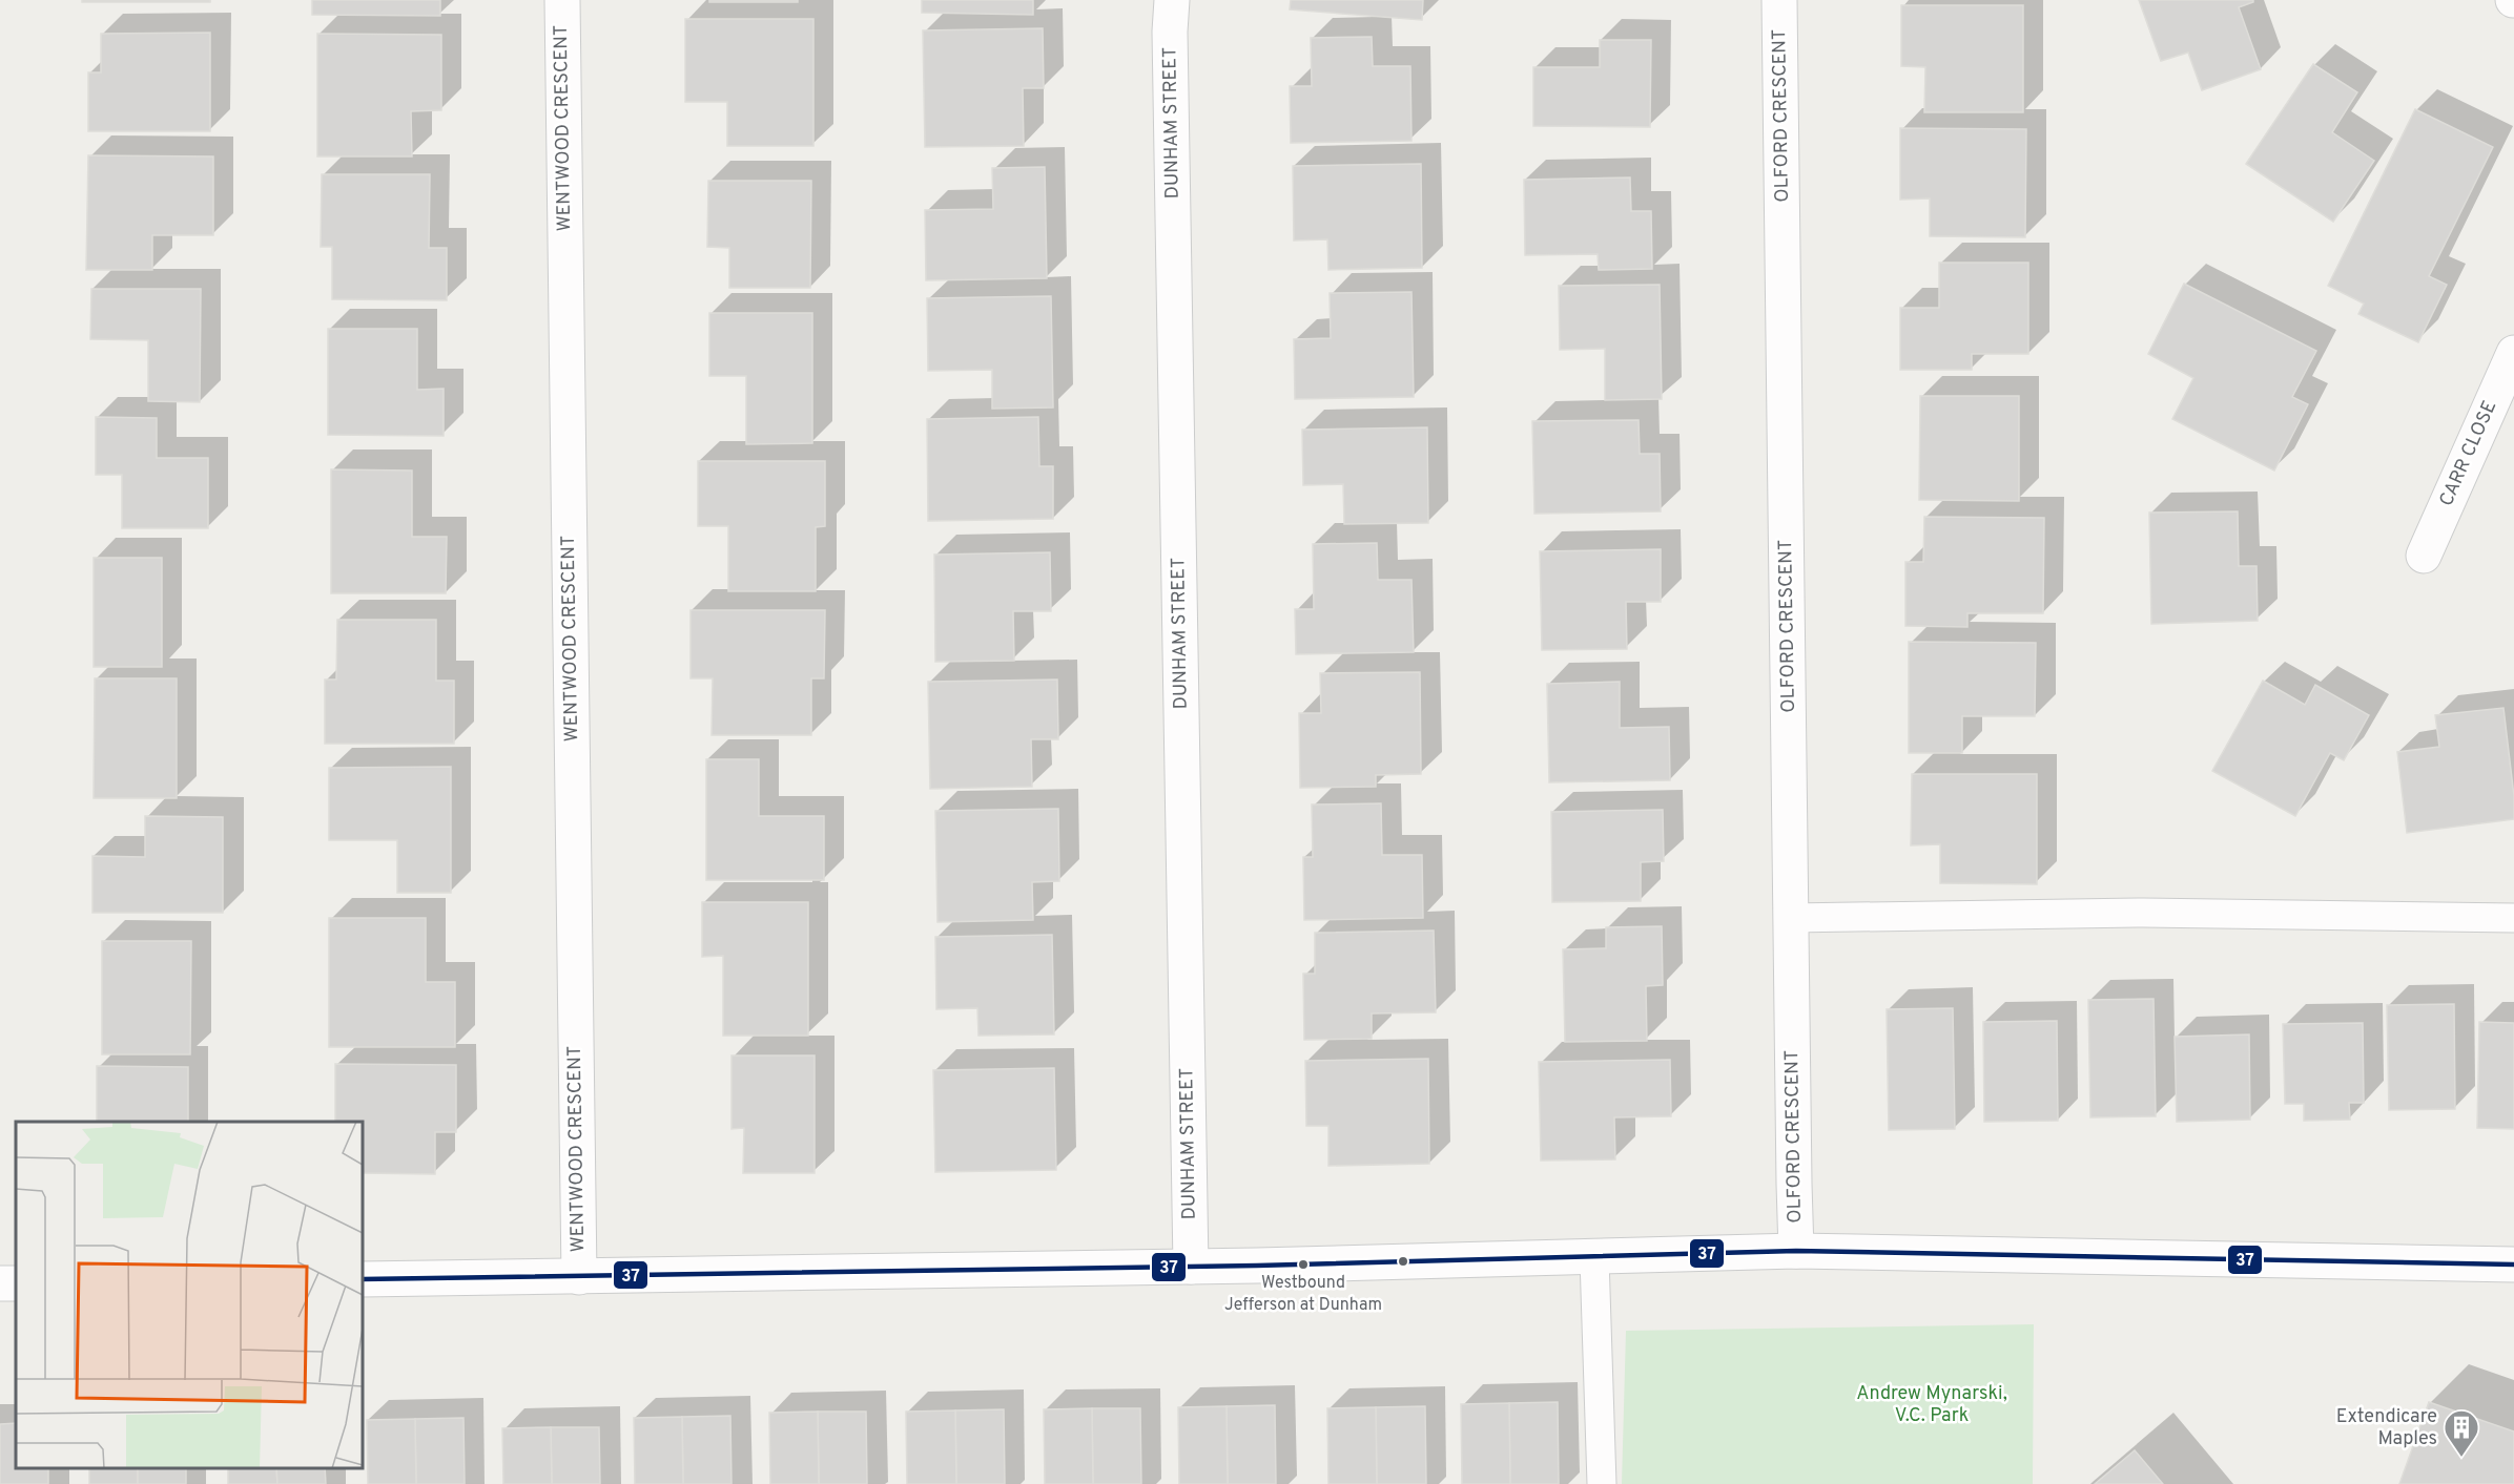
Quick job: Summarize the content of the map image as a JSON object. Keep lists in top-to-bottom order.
{
  "streets": {
    "street": [
      "OLFORD CRESCENT",
      "DUNHAM STREET",
      "WENTWOOD CRESCENT",
      "CARR CLOSE"
    ]
  },
  "parks": ["Andrew Mynarski, V.C. Park"],
  "places": {
    "other": ["Westbound Jefferson at Dunham"],
    "building": ["Extendicare Maples"]
  },
  "lines": ["transit line 37"]
}
